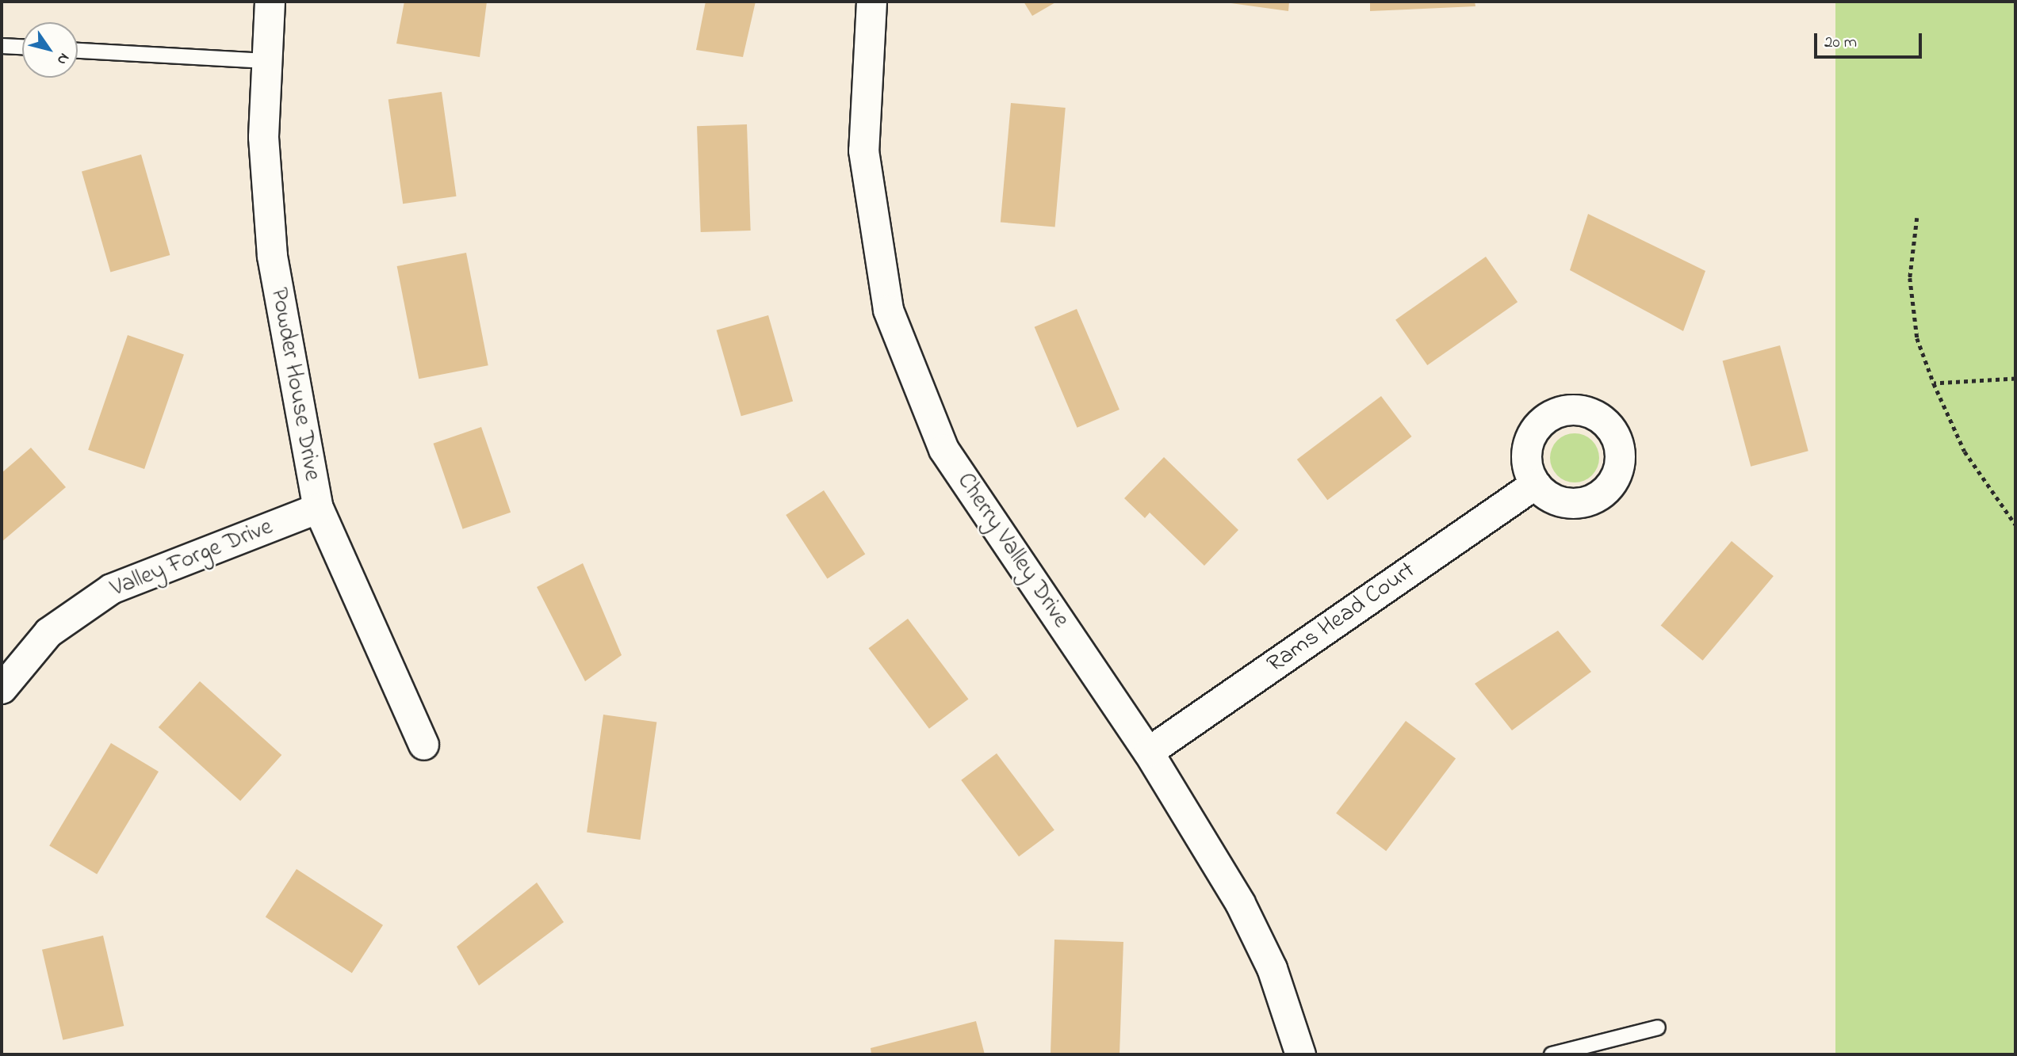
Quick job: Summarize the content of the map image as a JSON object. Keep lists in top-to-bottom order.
{
  "streets": {
    "street": [
      "Powder House Drive",
      "Cherry Valley Drive",
      "Valley Forge Drive",
      "Rams Head Court"
    ]
  },
  "crossings": [
    ["Powder House Drive", "Valley Forge Drive"],
    ["Cherry Valley Drive", "Rams Head Court"]
  ],
  "scale_bar": "20 m",
  "north": "bottom right"
}
